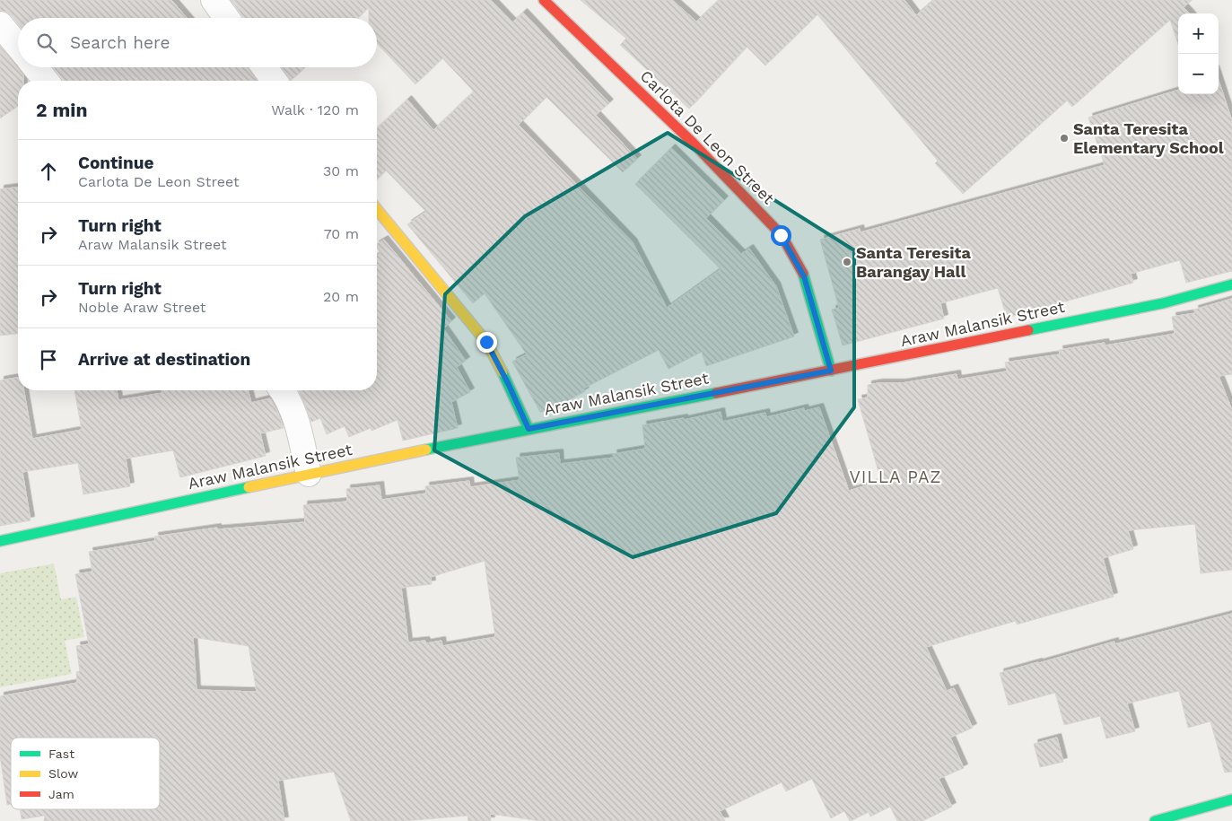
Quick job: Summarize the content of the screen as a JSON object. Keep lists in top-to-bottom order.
{
  "streets": {
    "main road": ["Carlota De Leon Street", "Araw Malansik Street"]
  },
  "crossings": [
    ["Carlota De Leon Street", "Araw Malansik Street"]
  ],
  "districts": ["VILLA PAZ"],
  "places": ["Santa Teresita Elementary School", "Santa Teresita Barangay Hall"],
  "legend": ["Fast", "Slow", "Jam"],
  "page": {
    "map_buttons": ["+", "−"],
    "search": "Search here",
    "heading": ["2 min", "Walk · 120 m"],
    "list": [
      ["Continue", "Carlota De Leon Street", "30 m"],
      ["Turn right", "Araw Malansik Street", "70 m"],
      ["Turn right", "Noble Araw Street", "20 m"],
      "Arrive at destination"
    ]
  }
}
